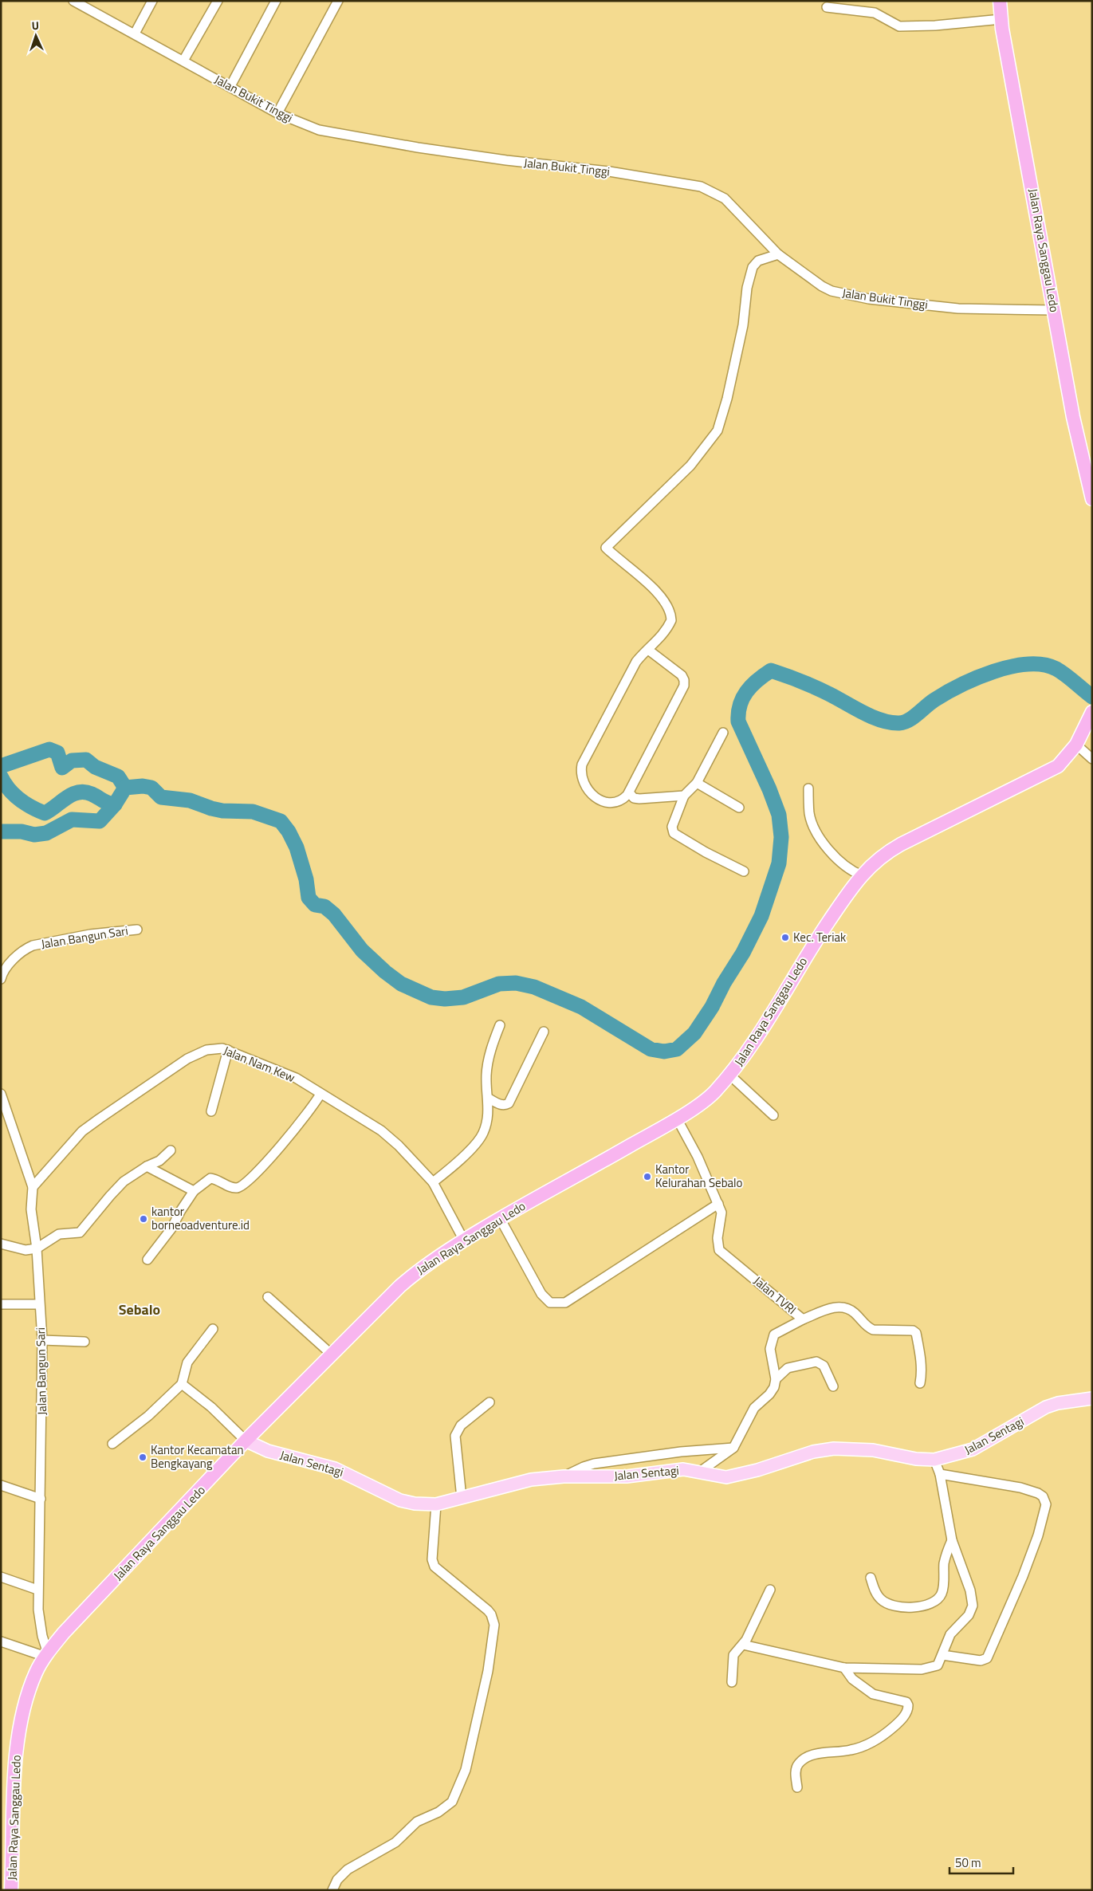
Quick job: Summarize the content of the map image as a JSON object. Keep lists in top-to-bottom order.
{
  "streets": {
    "highway": ["Jalan Raya Sanggau Ledo"],
    "main road": ["Jalan Sentagi"],
    "street": [
      "Jalan Bukit Tinggi",
      "Jalan Bangun Sari",
      "Jalan Nam Kew",
      "Jalan TVRI"
    ]
  },
  "crossings": [
    ["Jalan Bukit Tinggi", "Jalan Raya Sanggau Ledo"],
    ["Jalan Raya Sanggau Ledo", "Jalan Bangun Sari"],
    ["Jalan Raya Sanggau Ledo", "Jalan Nam Kew"],
    ["Jalan Raya Sanggau Ledo", "Jalan TVRI"],
    ["Jalan Raya Sanggau Ledo", "Jalan Sentagi"],
    ["Jalan Bangun Sari", "Jalan Nam Kew"]
  ],
  "districts": ["Sebalo"],
  "places": [
    "Kec. Teriak",
    "Kantor Kelurahan Sebalo",
    "kantor borneoadventure.id",
    "Kantor Kecamatan Bengkayang"
  ],
  "scale_bar": "50 m",
  "north": "top"
}
